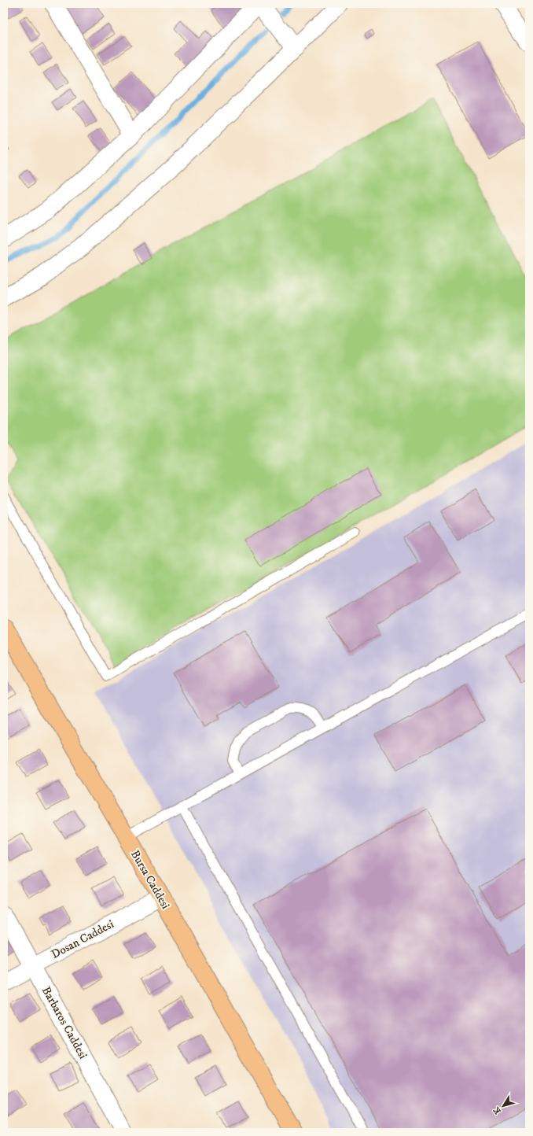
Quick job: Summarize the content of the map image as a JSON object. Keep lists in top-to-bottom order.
{
  "streets": {
    "main road": ["Bursa Caddesi"],
    "street": ["Dosan Caddesi", "Barbaros Caddesi"]
  },
  "crossings": [
    ["Bursa Caddesi", "Dosan Caddesi"],
    ["Dosan Caddesi", "Barbaros Caddesi"]
  ],
  "north": "bottom left"
}
